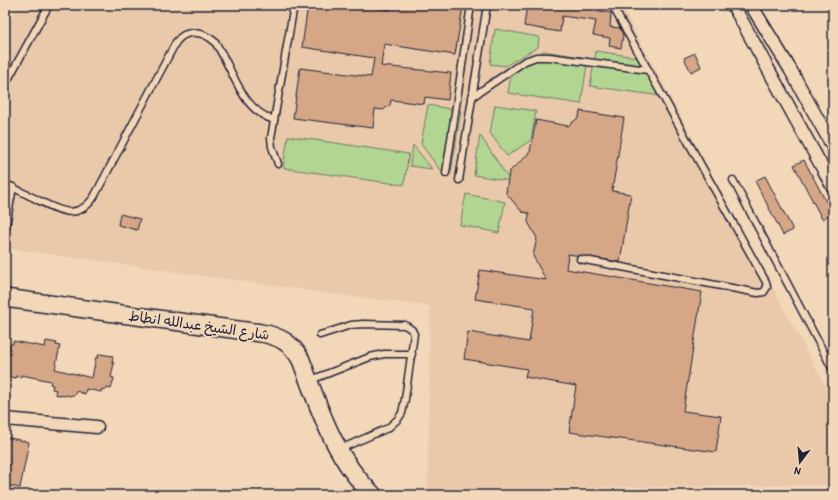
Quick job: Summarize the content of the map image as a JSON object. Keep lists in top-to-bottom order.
{
  "streets": {
    "main road": ["شارع الشيخ عبدالله انطاط"]
  },
  "north": "bottom"
}
